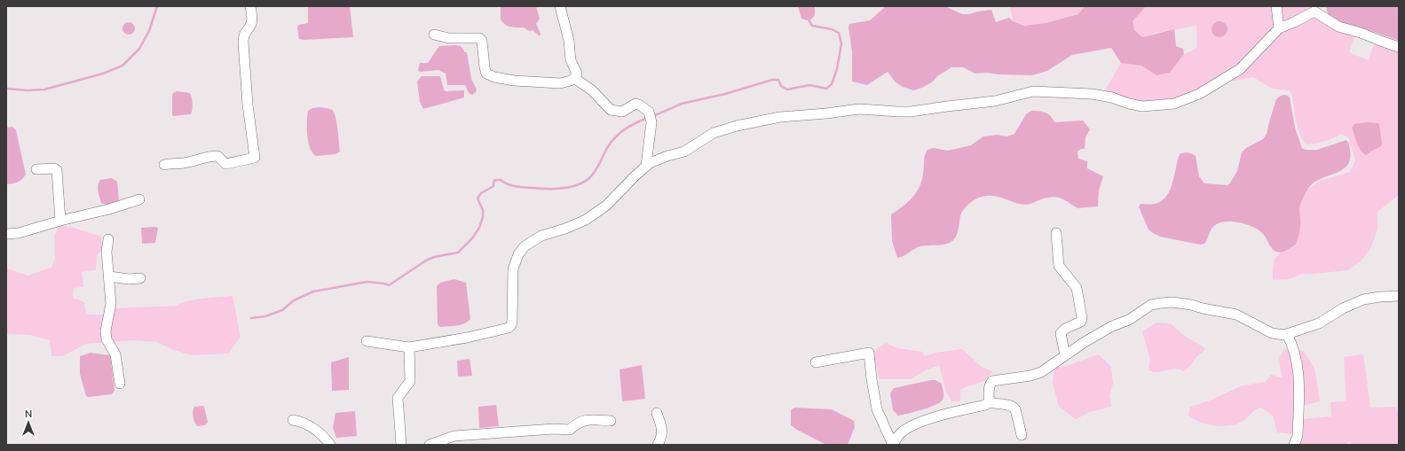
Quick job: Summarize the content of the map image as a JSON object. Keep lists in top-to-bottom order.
{
  "north": "top"
}
